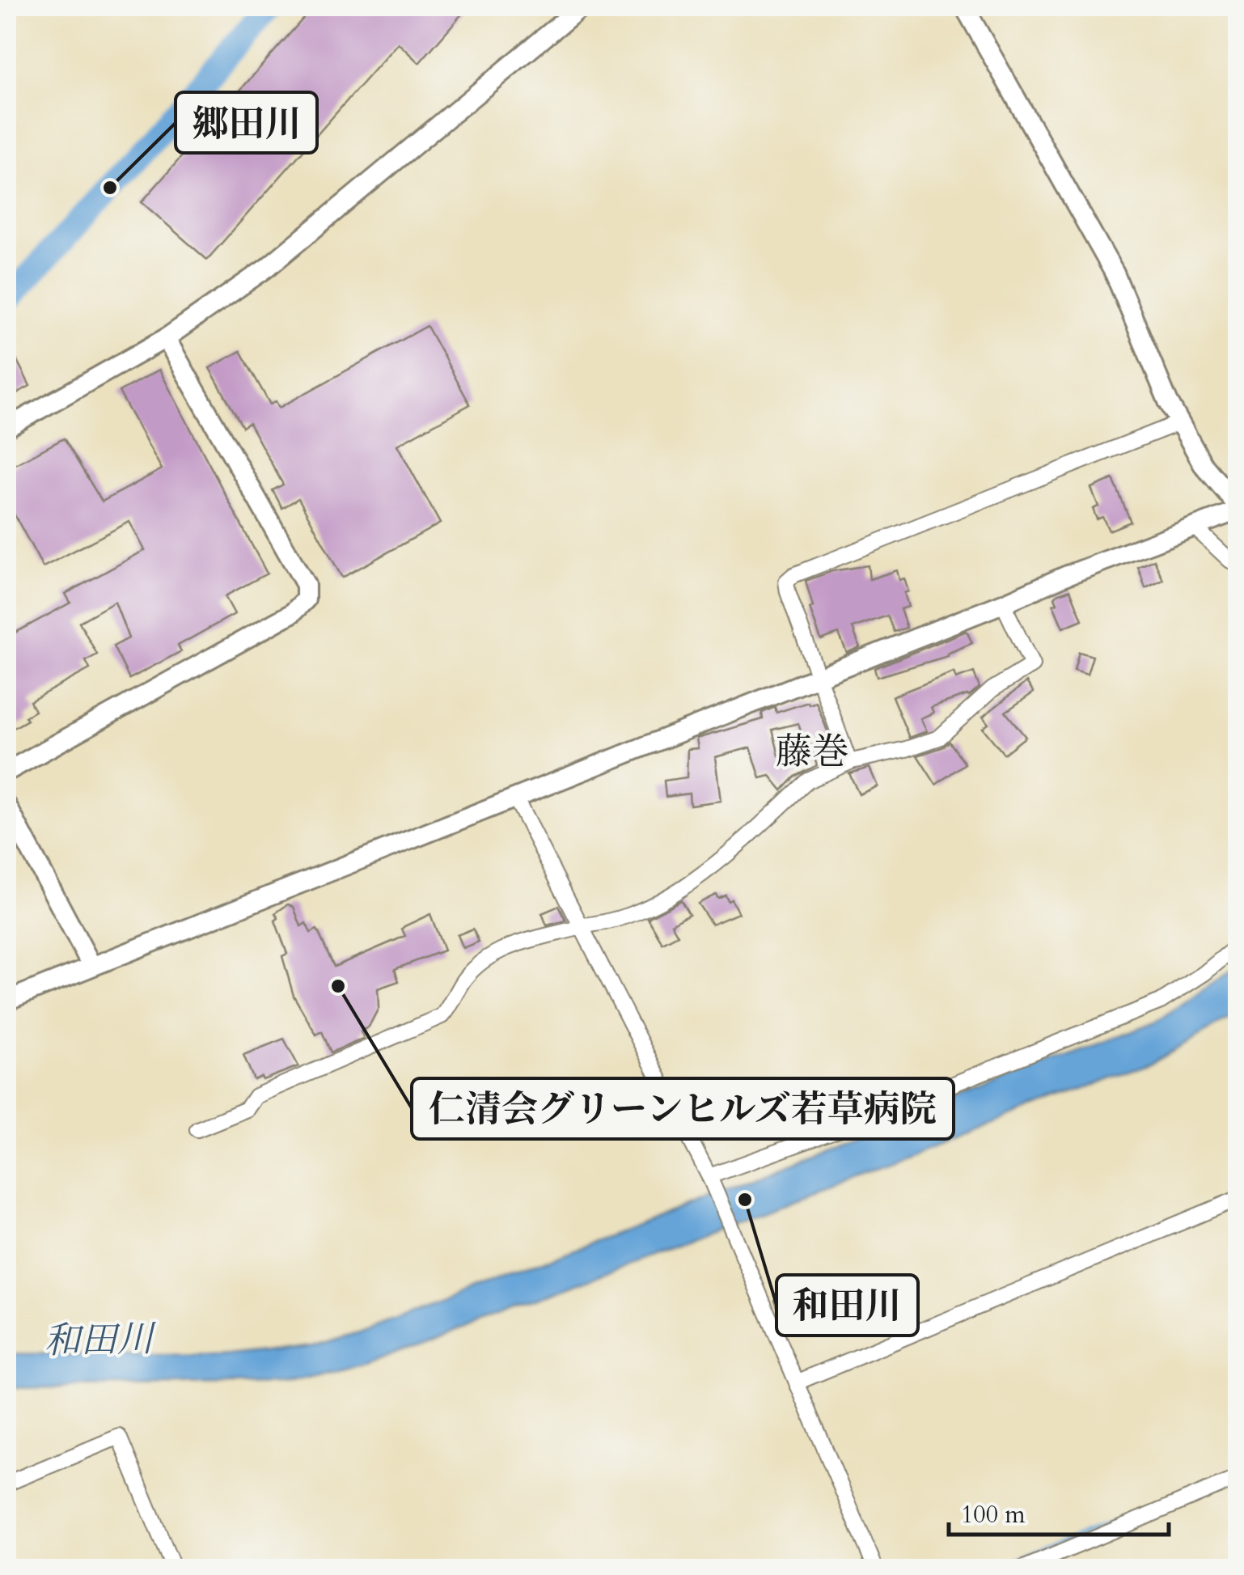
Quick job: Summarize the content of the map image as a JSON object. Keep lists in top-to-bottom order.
{
  "districts": ["藤巻"],
  "water": ["和田川"],
  "places": ["郷田川", "仁清会グリーンヒルズ若草病院", "和田川"],
  "scale_bar": "100 m"
}
